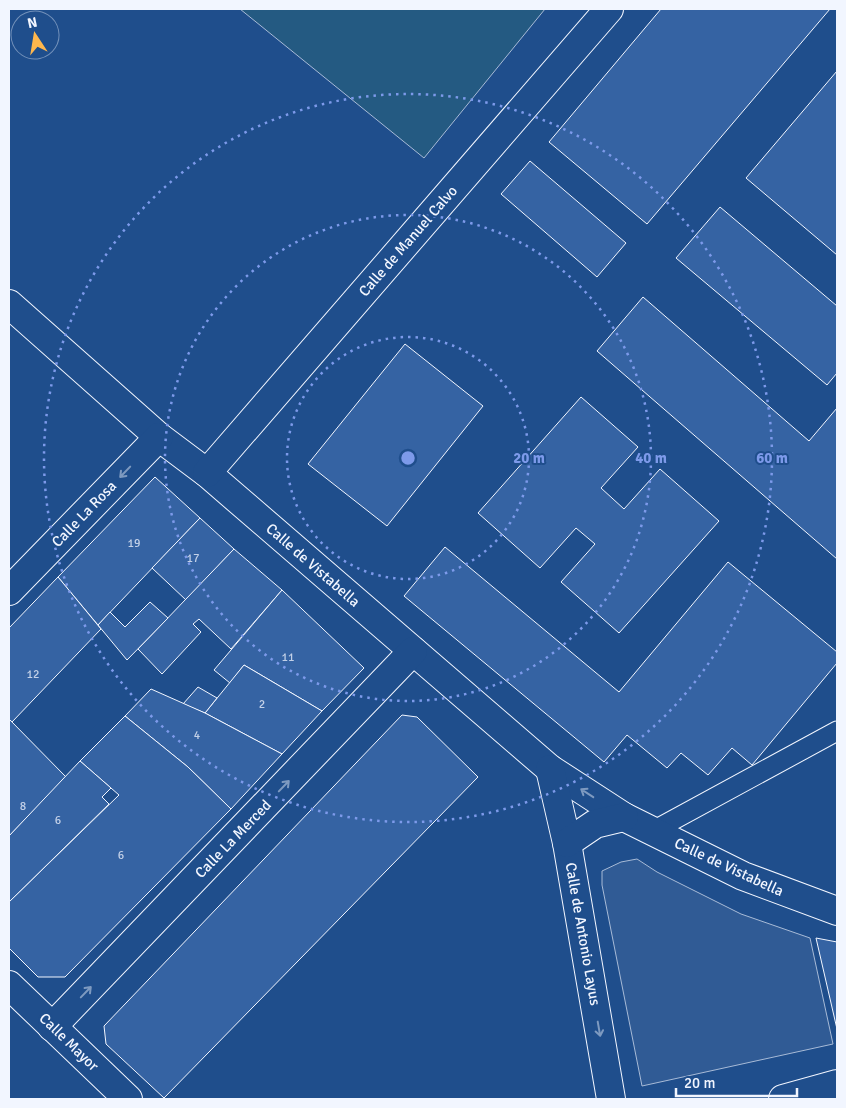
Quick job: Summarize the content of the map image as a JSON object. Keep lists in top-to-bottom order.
{
  "streets": {
    "street": [
      "Calle de Manuel Calvo",
      "Calle La Rosa",
      "Calle de Vistabella",
      "Calle La Merced",
      "Calle de Antonio Layus",
      "Calle Mayor"
    ]
  },
  "crossings": [
    ["Calle de Manuel Calvo", "Calle de Vistabella"],
    ["Calle La Rosa", "Calle de Vistabella"],
    ["Calle de Vistabella", "Calle La Merced"],
    ["Calle de Vistabella", "Calle de Antonio Layus"],
    ["Calle La Merced", "Calle Mayor"]
  ],
  "one_way": ["Calle La Rosa", "Calle La Merced", "Calle de Antonio Layus"],
  "house_numbers": [
    "19",
    "17",
    "11",
    "12",
    "2",
    "4",
    "8",
    "6",
    "6"
  ],
  "scale_bar": "20 m",
  "north": "top",
  "rings": ["20 m", "40 m", "60 m"]
}
